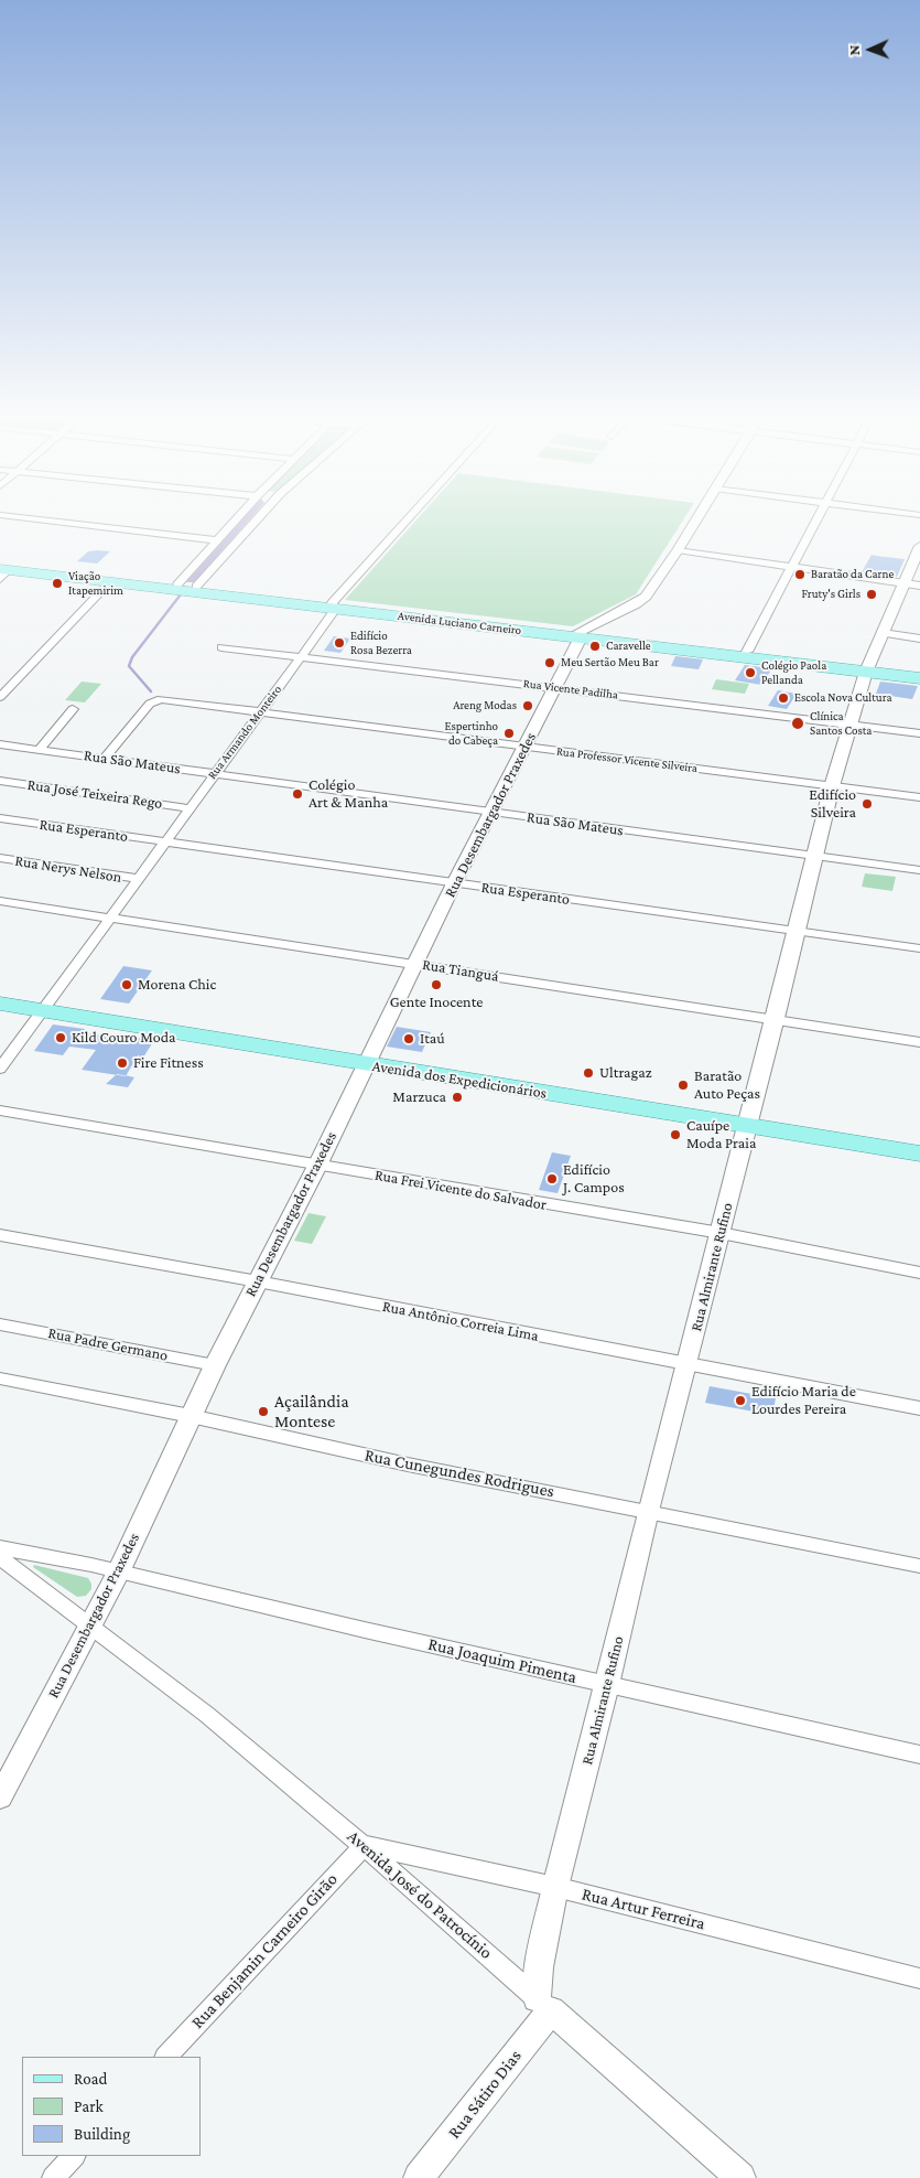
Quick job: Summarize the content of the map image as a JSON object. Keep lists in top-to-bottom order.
{
  "streets": {
    "main road": ["Avenida Luciano Carneiro", "Avenida dos Expedicionários"],
    "street": [
      "Rua Vicente Padilha",
      "Rua Armando Monteiro",
      "Rua Professor Vicente Silveira",
      "Rua São Mateus",
      "Rua José Teixeira Rego",
      "Rua Desembargador Praxedes",
      "Rua Esperanto",
      "Rua Nerys Nelson",
      "Rua Tianguá",
      "Rua Frei Vicente do Salvador",
      "Rua Almirante Rufino",
      "Rua Antônio Correia Lima",
      "Rua Padre Germano",
      "Rua Cunegundes Rodrigues",
      "Rua Joaquim Pimenta",
      "Avenida José do Patrocínio",
      "Rua Artur Ferreira",
      "Rua Benjamin Carneiro Girão",
      "Rua Sátiro Dias"
    ]
  },
  "crossings": [
    ["Avenida Luciano Carneiro", "Rua Armando Monteiro"],
    ["Avenida Luciano Carneiro", "Rua Desembargador Praxedes"],
    ["Avenida Luciano Carneiro", "Rua Almirante Rufino"],
    ["Rua Vicente Padilha", "Rua Armando Monteiro"],
    ["Rua Vicente Padilha", "Rua Desembargador Praxedes"],
    ["Rua Vicente Padilha", "Rua Almirante Rufino"],
    ["Rua Armando Monteiro", "Rua Professor Vicente Silveira"],
    ["Rua Armando Monteiro", "Rua São Mateus"],
    ["Rua Armando Monteiro", "Rua José Teixeira Rego"],
    ["Rua Armando Monteiro", "Rua Esperanto"],
    ["Rua Armando Monteiro", "Rua Nerys Nelson"],
    ["Rua Armando Monteiro", "Rua Tianguá"],
    ["Rua Armando Monteiro", "Avenida dos Expedicionários"],
    ["Rua Professor Vicente Silveira", "Rua São Mateus"],
    ["Rua Professor Vicente Silveira", "Rua Desembargador Praxedes"],
    ["Rua Professor Vicente Silveira", "Rua Almirante Rufino"],
    ["Rua São Mateus", "Rua Desembargador Praxedes"],
    ["Rua São Mateus", "Rua Almirante Rufino"],
    ["Rua Desembargador Praxedes", "Rua Esperanto"],
    ["Rua Desembargador Praxedes", "Rua Tianguá"],
    ["Rua Desembargador Praxedes", "Avenida dos Expedicionários"],
    ["Rua Desembargador Praxedes", "Rua Frei Vicente do Salvador"],
    ["Rua Desembargador Praxedes", "Rua Antônio Correia Lima"],
    ["Rua Desembargador Praxedes", "Rua Padre Germano"],
    ["Rua Desembargador Praxedes", "Rua Cunegundes Rodrigues"],
    ["Rua Desembargador Praxedes", "Rua Joaquim Pimenta"],
    ["Rua Desembargador Praxedes", "Avenida José do Patrocínio"],
    ["Rua Esperanto", "Rua Almirante Rufino"],
    ["Rua Tianguá", "Rua Almirante Rufino"],
    ["Avenida dos Expedicionários", "Rua Almirante Rufino"],
    ["Rua Frei Vicente do Salvador", "Rua Almirante Rufino"],
    ["Rua Almirante Rufino", "Rua Antônio Correia Lima"],
    ["Rua Almirante Rufino", "Rua Cunegundes Rodrigues"],
    ["Rua Almirante Rufino", "Rua Joaquim Pimenta"],
    ["Rua Almirante Rufino", "Avenida José do Patrocínio"],
    ["Rua Almirante Rufino", "Rua Artur Ferreira"],
    ["Rua Almirante Rufino", "Rua Sátiro Dias"],
    ["Avenida José do Patrocínio", "Rua Artur Ferreira"],
    ["Avenida José do Patrocínio", "Rua Benjamin Carneiro Girão"],
    ["Avenida José do Patrocínio", "Rua Sátiro Dias"],
    ["Rua Artur Ferreira", "Rua Benjamin Carneiro Girão"]
  ],
  "places": [
    "Baratão da Carne",
    "Viação Itapemirim",
    "Fruty's Girls",
    "Edifício Rosa Bezerra",
    "Caravelle",
    "Meu Sertão Meu Bar",
    "Colégio Paola Pellanda",
    "Escola Nova Cultura",
    "Areng Modas",
    "Clínica Santos Costa",
    "Espertinho do Cabeça",
    "Colégio Art & Manha",
    "Edifício Silveira",
    "Morena Chic",
    "Gente Inocente",
    "Kild Couro Moda",
    "Itaú",
    "Fire Fitness",
    "Ultragaz",
    "Baratão Auto Peças",
    "Marzuca",
    "Cauípe Moda Praia",
    "Edifício J. Campos",
    "Edifício Maria de Lourdes Pereira",
    "Açailândia Montese"
  ],
  "legend": ["Road", "Park", "Building"],
  "north": "left"
}
